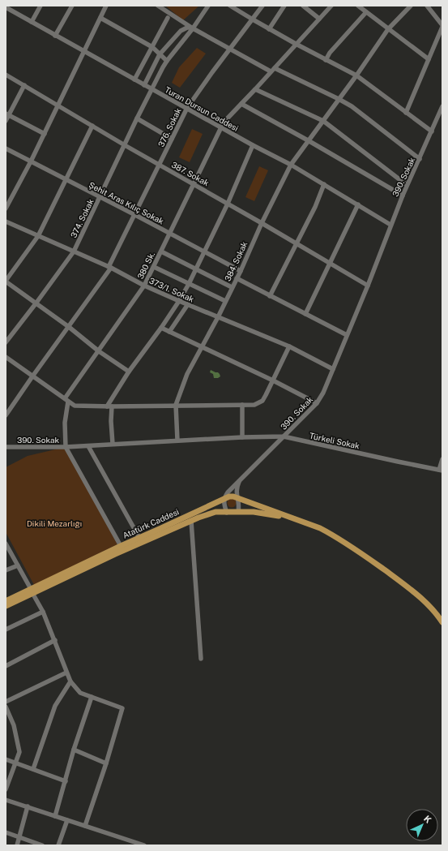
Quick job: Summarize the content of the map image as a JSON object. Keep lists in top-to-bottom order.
{
  "streets": {
    "main road": ["Atatürk Caddesi"],
    "street": [
      "Turan Dursun Caddesi",
      "376. Sokak",
      "387. Sokak",
      "390. Sokak",
      "Şehit Aras Kılıç Sokak",
      "374. Sokak",
      "384. Sokak",
      "380 Sk.",
      "373/1. Sokak",
      "Türkeli Sokak"
    ]
  },
  "crossings": [
    ["Turan Dursun Caddesi", "376. Sokak"],
    ["Turan Dursun Caddesi", "390. Sokak"],
    ["Turan Dursun Caddesi", "374. Sokak"],
    ["Turan Dursun Caddesi", "384. Sokak"],
    ["Turan Dursun Caddesi", "380 Sk."],
    ["376. Sokak", "387. Sokak"],
    ["376. Sokak", "Şehit Aras Kılıç Sokak"],
    ["376. Sokak", "373/1. Sokak"],
    ["387. Sokak", "390. Sokak"],
    ["387. Sokak", "374. Sokak"],
    ["387. Sokak", "384. Sokak"],
    ["387. Sokak", "380 Sk."],
    ["390. Sokak", "384. Sokak"],
    ["390. Sokak", "373/1. Sokak"],
    ["390. Sokak", "Türkeli Sokak"],
    ["Şehit Aras Kılıç Sokak", "374. Sokak"],
    ["Şehit Aras Kılıç Sokak", "384. Sokak"],
    ["Şehit Aras Kılıç Sokak", "380 Sk."],
    ["374. Sokak", "373/1. Sokak"],
    ["384. Sokak", "373/1. Sokak"],
    ["380 Sk.", "373/1. Sokak"]
  ],
  "parks": ["Dikili Mezarlığı"],
  "north": "top right"
}
